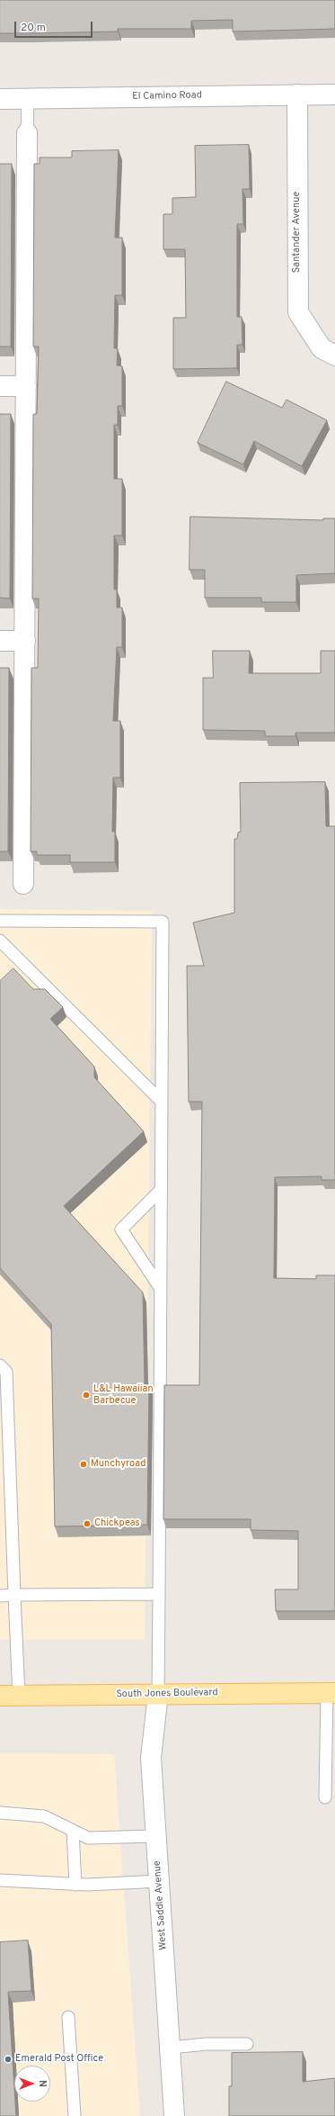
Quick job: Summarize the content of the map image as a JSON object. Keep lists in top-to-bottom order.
{
  "streets": {
    "main road": ["South Jones Boulevard"],
    "street": ["El Camino Road", "Santander Avenue", "West Saddle Avenue"]
  },
  "crossings": [
    ["El Camino Road", "Santander Avenue"],
    ["South Jones Boulevard", "West Saddle Avenue"]
  ],
  "places": [
    "L&L Hawaiian Barbecue",
    "Munchyroad",
    "Chickpeas",
    "Emerald Post Office"
  ],
  "scale_bar": "20 m",
  "north": "right"
}
